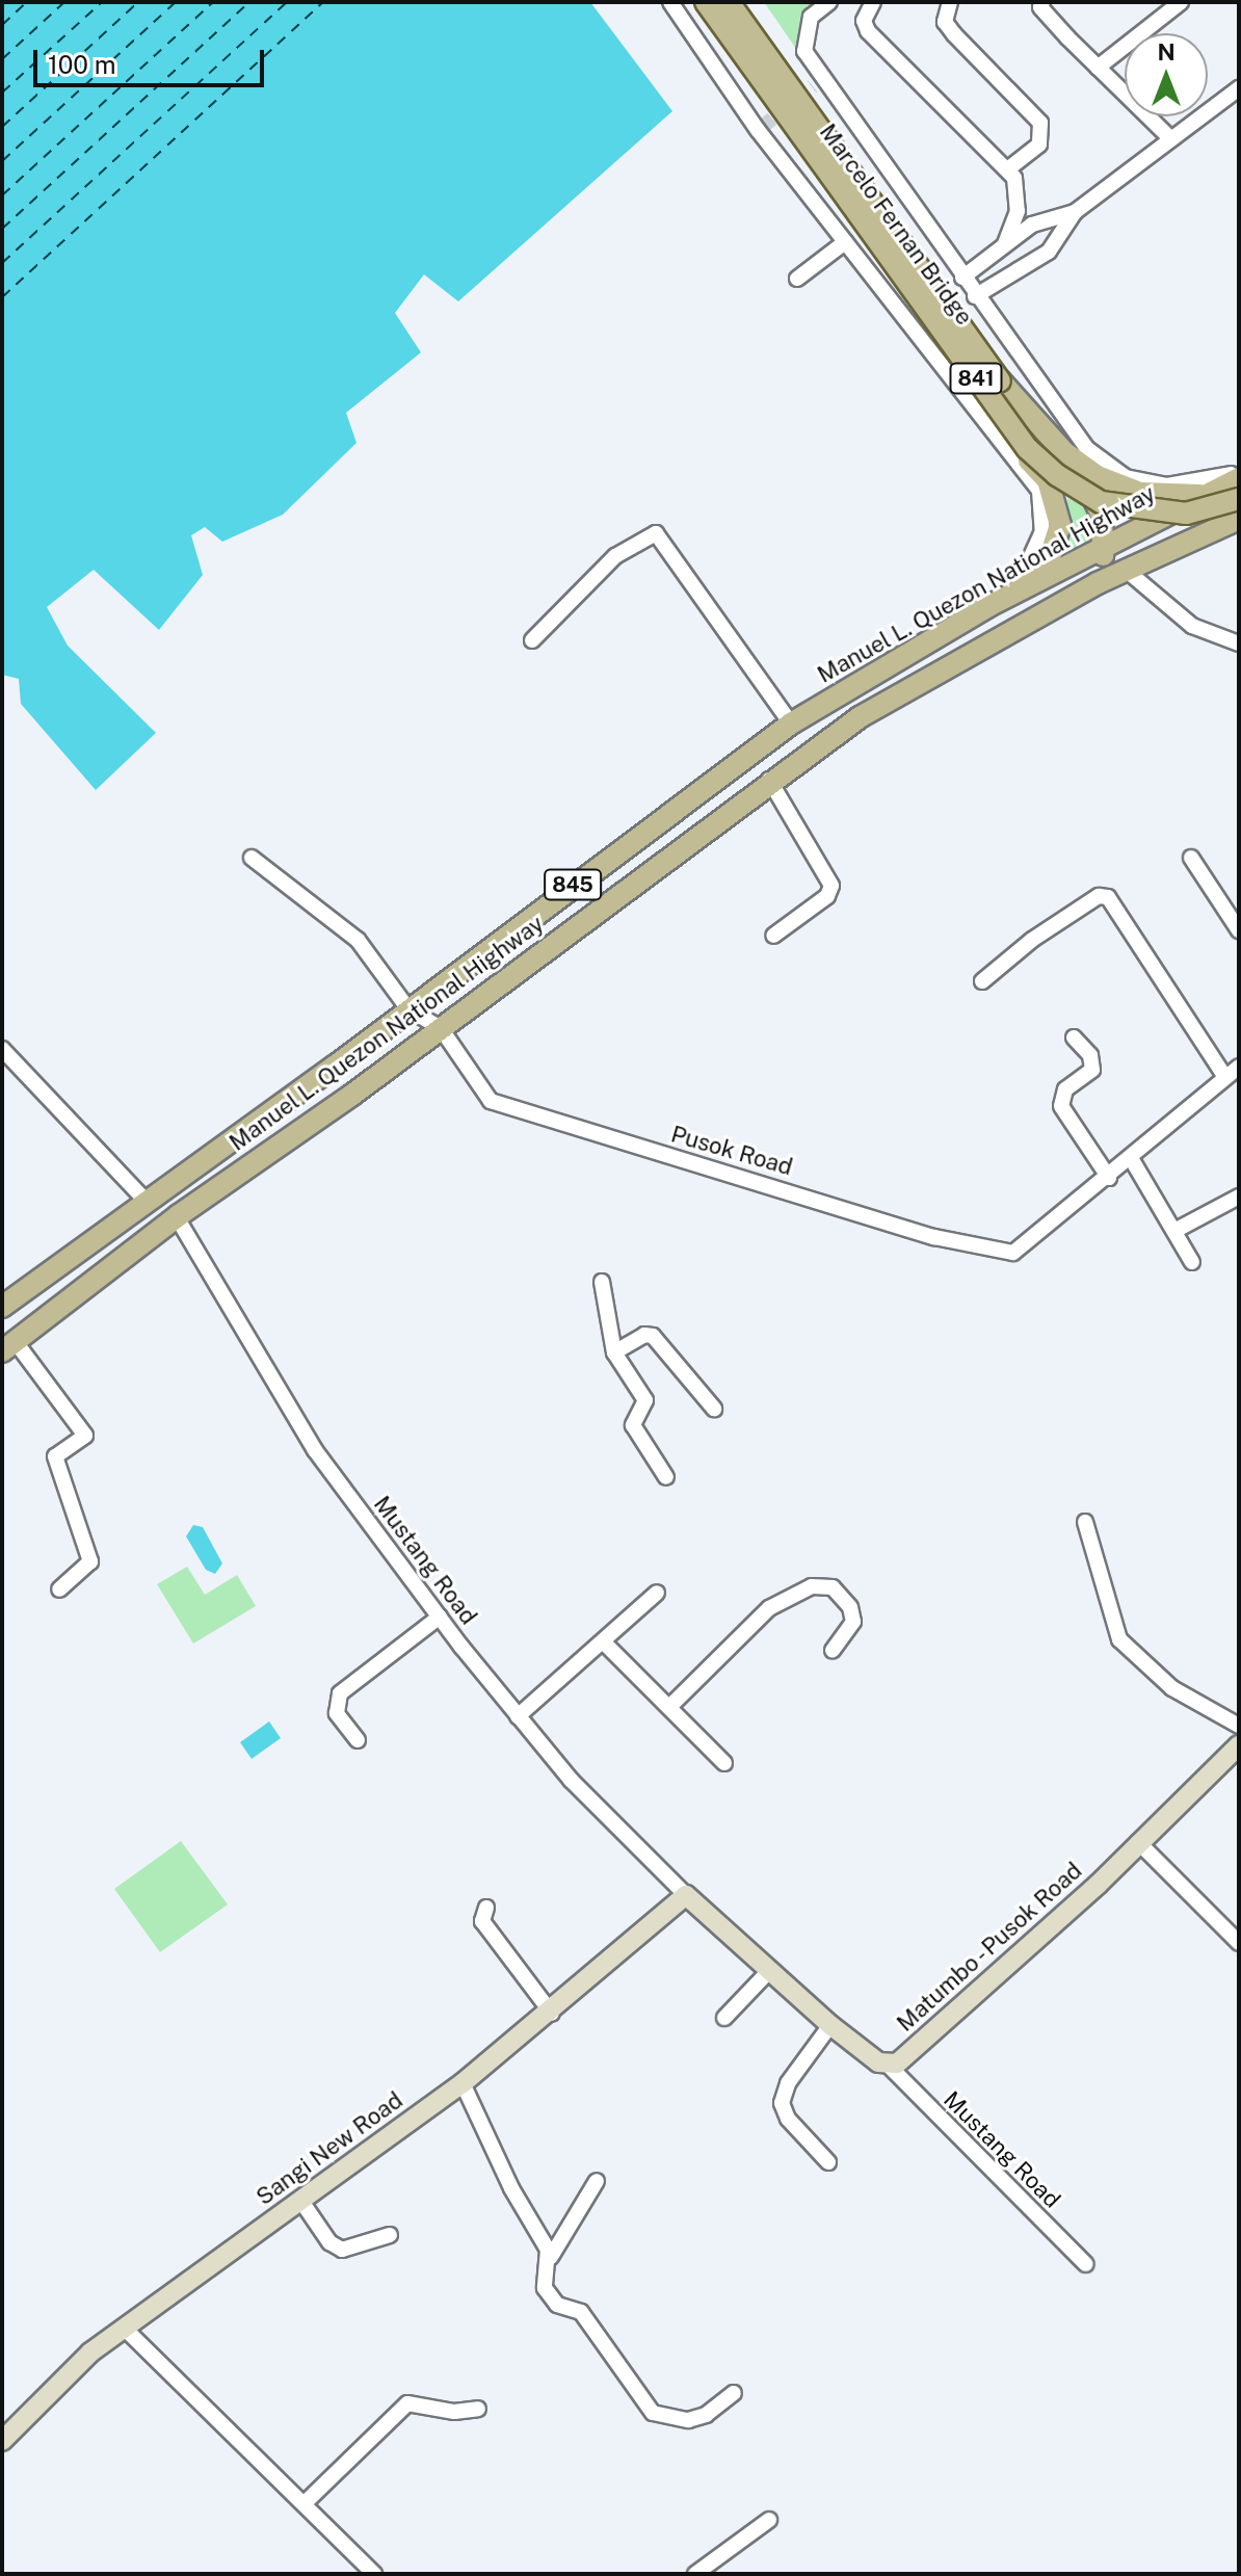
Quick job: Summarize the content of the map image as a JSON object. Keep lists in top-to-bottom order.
{
  "streets": {
    "main road": [
      "Marcelo Fernan Bridge",
      "841",
      "Manuel L. Quezon National Highway",
      "845"
    ],
    "street": [
      "Pusok Road",
      "Mustang Road",
      "Matumbo - Pusok Road",
      "Sangi New Road"
    ]
  },
  "crossings": [
    ["Marcelo Fernan Bridge", "Manuel L. Quezon National Highway"],
    ["Manuel L. Quezon National Highway", "Pusok Road"],
    ["Manuel L. Quezon National Highway", "Mustang Road"],
    ["Mustang Road", "Matumbo - Pusok Road"],
    ["Mustang Road", "Sangi New Road"],
    ["Matumbo - Pusok Road", "Sangi New Road"]
  ],
  "scale_bar": "100 m",
  "north": "top"
}
